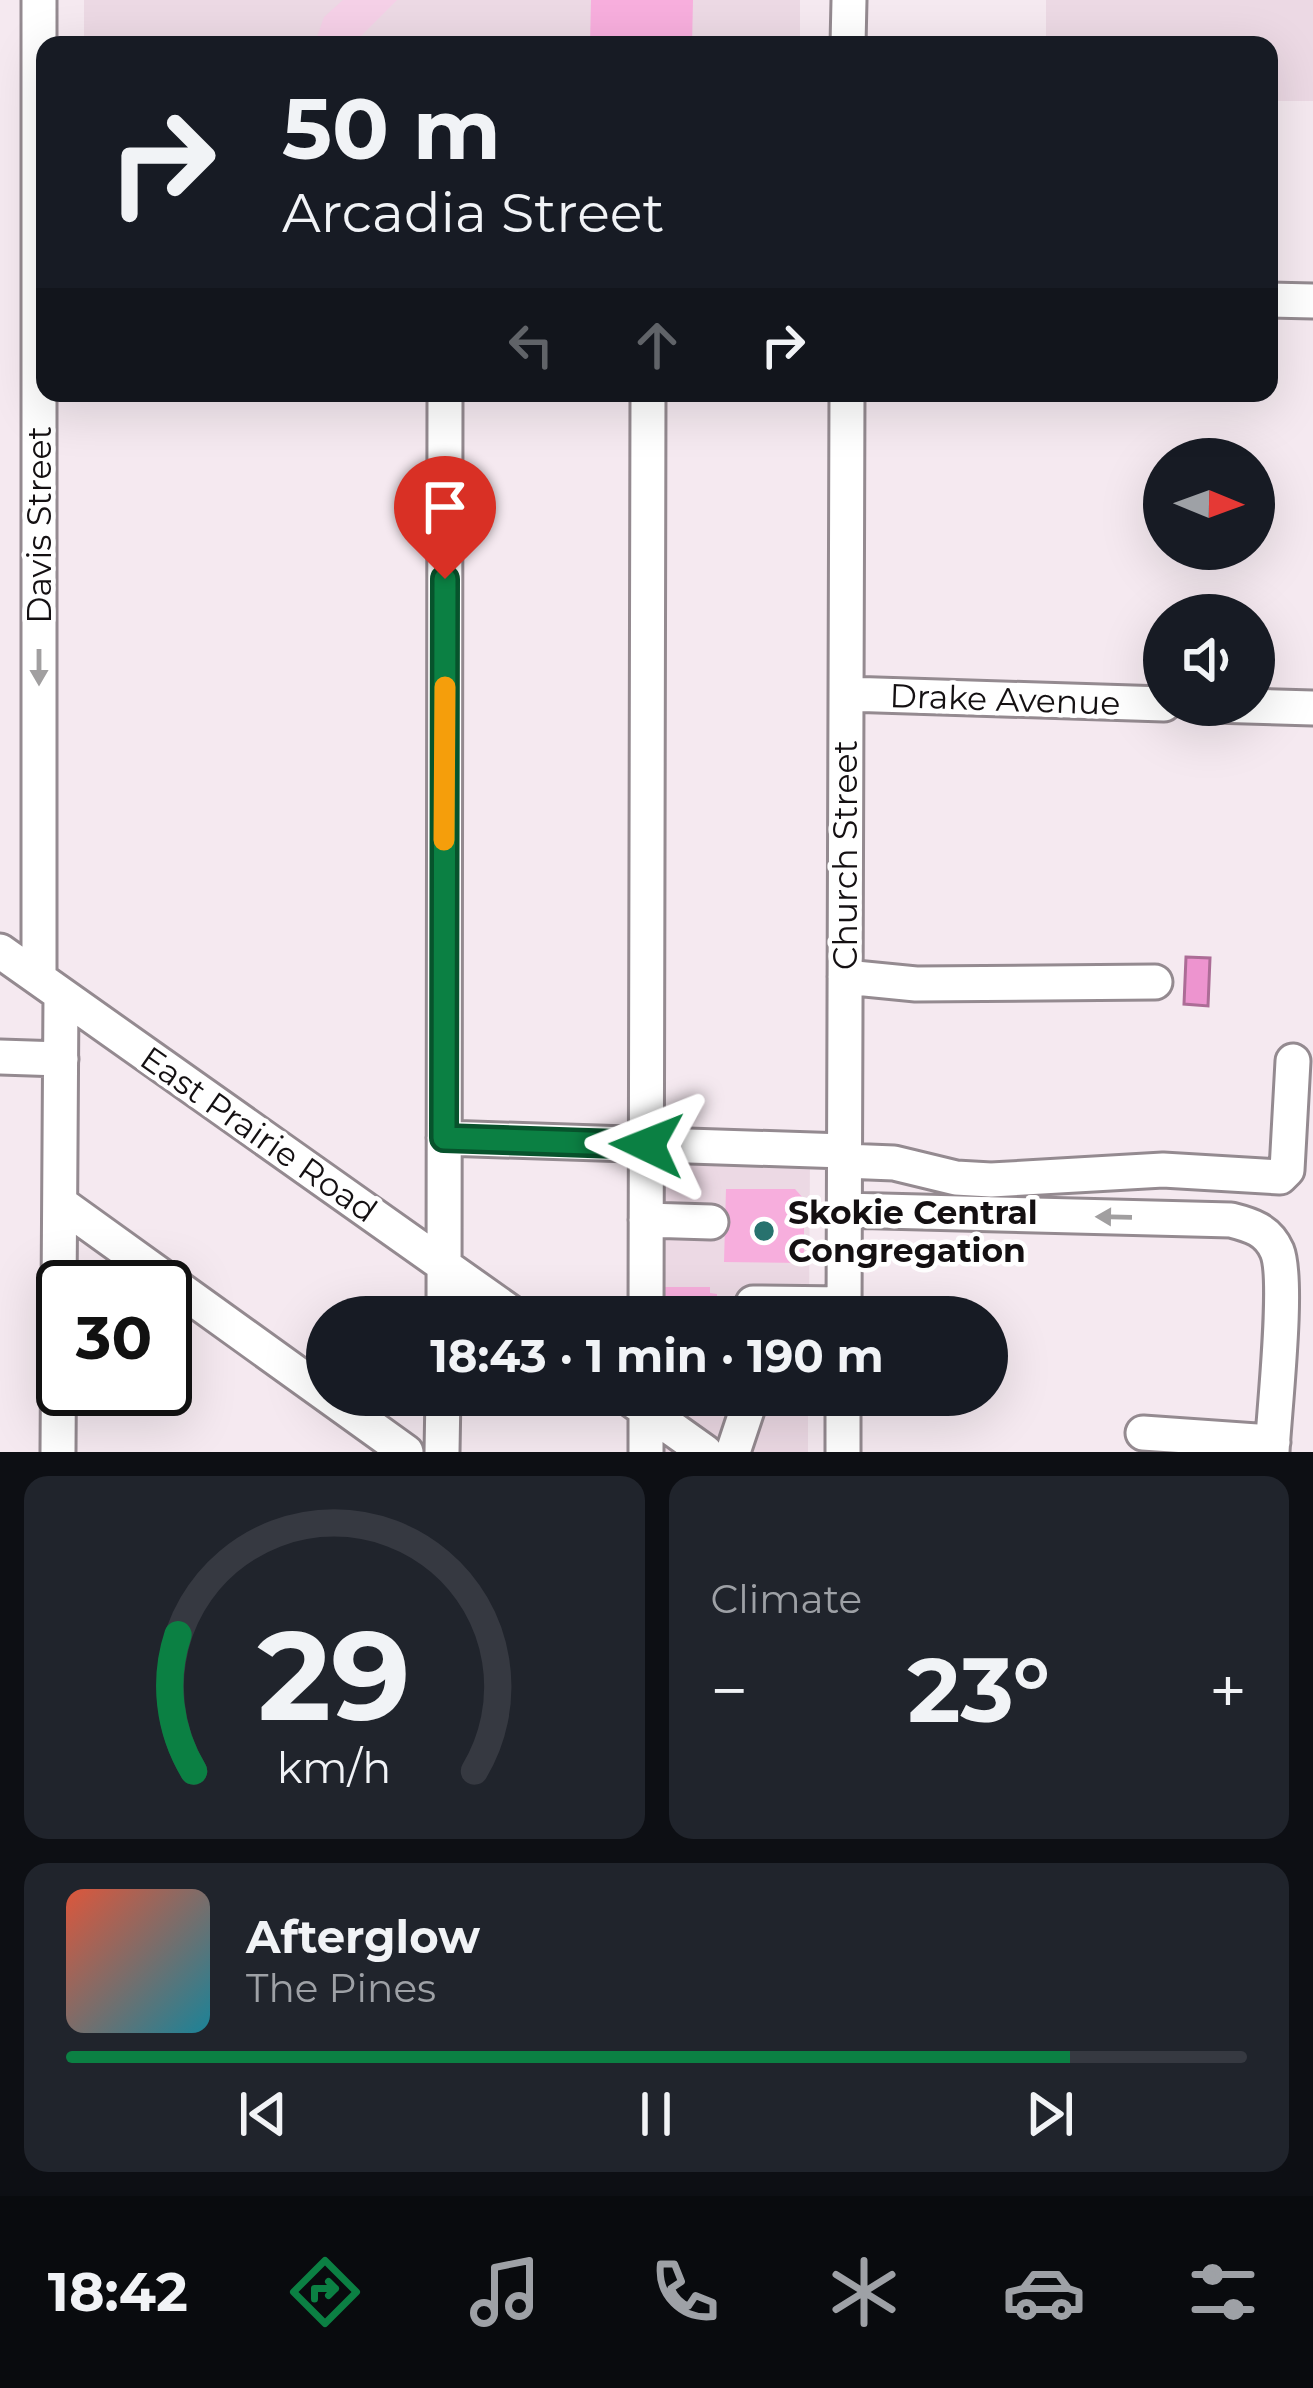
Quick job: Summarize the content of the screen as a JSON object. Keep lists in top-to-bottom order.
{
  "streets": {
    "street": [
      "Davis Street",
      "Drake Avenue",
      "Church Street",
      "East Prairie Road"
    ]
  },
  "crossings": [
    ["Davis Street", "East Prairie Road"],
    ["Drake Avenue", "Church Street"]
  ],
  "one_way": ["Davis Street"],
  "places": ["Skokie Central Congregation"],
  "north": "right",
  "page": {
    "turn": ["50 m", "Arcadia Street"],
    "limit": "30",
    "trip": "18:43 · 1 min · 190 m",
    "tile": "Climate",
    "heat": ["−", "23°", "+"],
    "song": ["Afterglow", "The Pines"],
    "tabs": "18:42",
    "gauge": ["29", "km/h"]
  }
}
